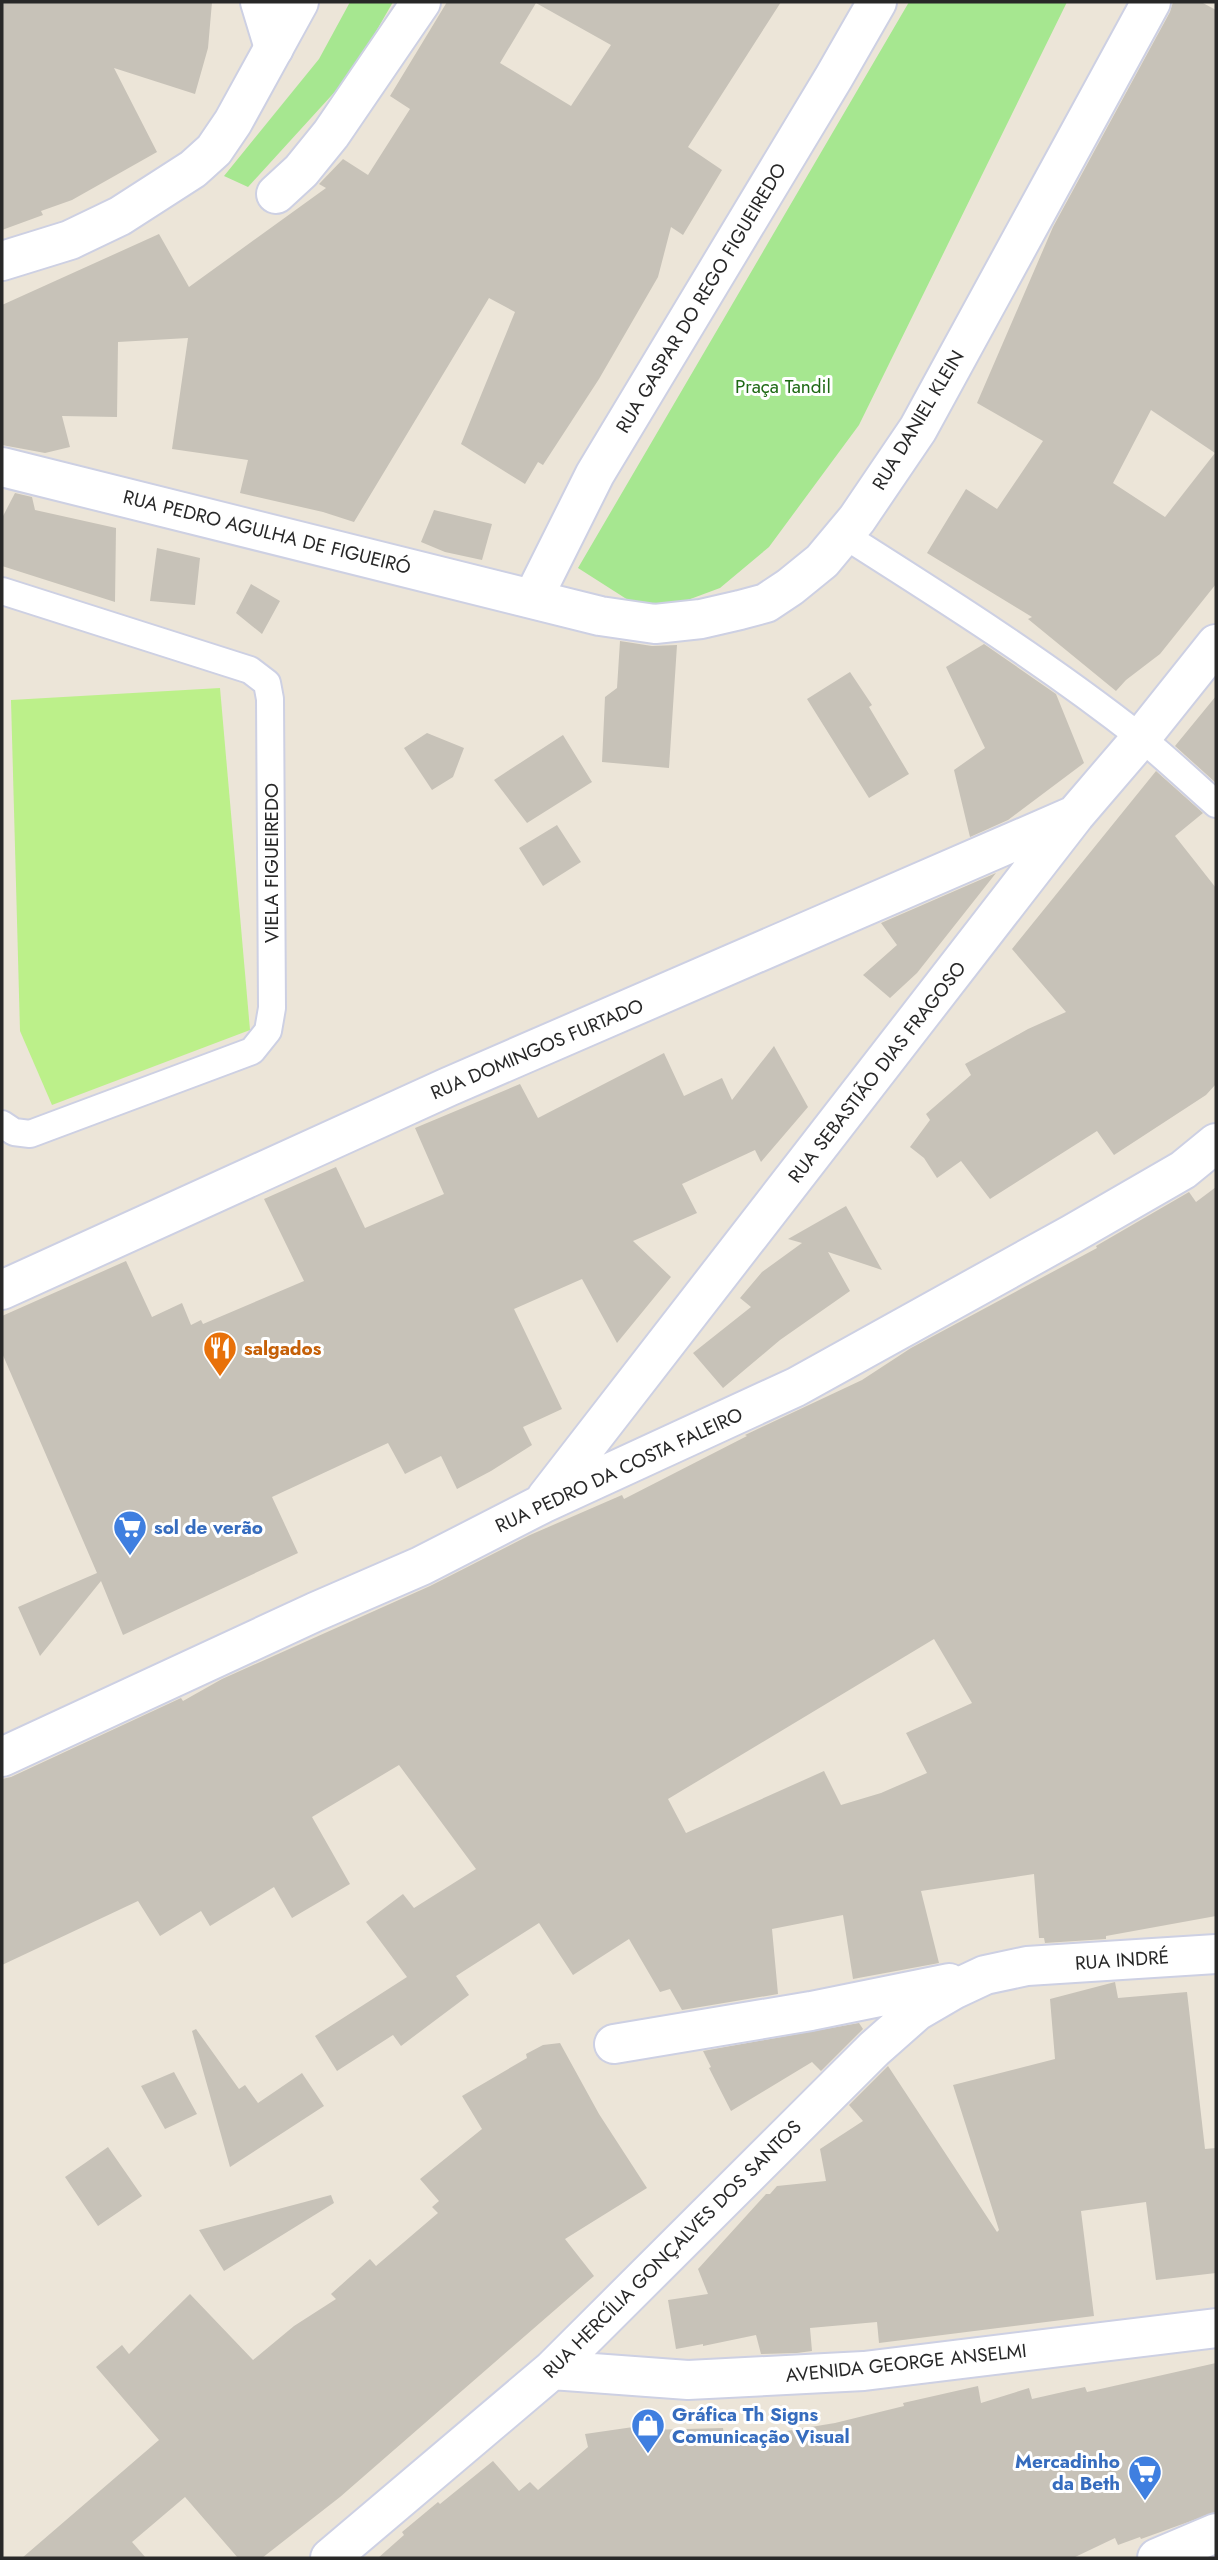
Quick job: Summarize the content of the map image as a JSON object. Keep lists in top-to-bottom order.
{
  "streets": {
    "street": [
      "RUA GASPAR DO REGO FIGUEIREDO",
      "RUA DANIEL KLEIN",
      "RUA PEDRO AGULHA DE FIGUEIRÓ",
      "RUA DOMINGOS FURTADO",
      "RUA SEBASTIÃO DIAS FRAGOSO",
      "RUA PEDRO DA COSTA FALEIRO",
      "RUA INDRÉ",
      "RUA HERCÍLIA GONÇALVES DOS SANTOS",
      "AVENIDA GEORGE ANSELMI"
    ],
    "lane": ["VIELA FIGUEIREDO"]
  },
  "crossings": [
    ["RUA GASPAR DO REGO FIGUEIREDO", "RUA DANIEL KLEIN"],
    ["RUA GASPAR DO REGO FIGUEIREDO", "RUA PEDRO AGULHA DE FIGUEIRÓ"],
    ["RUA DANIEL KLEIN", "RUA PEDRO AGULHA DE FIGUEIRÓ"],
    ["RUA DOMINGOS FURTADO", "RUA SEBASTIÃO DIAS FRAGOSO"],
    ["RUA SEBASTIÃO DIAS FRAGOSO", "RUA PEDRO DA COSTA FALEIRO"],
    ["RUA INDRÉ", "RUA HERCÍLIA GONÇALVES DOS SANTOS"],
    ["RUA HERCÍLIA GONÇALVES DOS SANTOS", "AVENIDA GEORGE ANSELMI"]
  ],
  "parks": ["Praça Tandil"],
  "places": {
    "restaurant": ["salgados"],
    "supermarket": ["sol de verão", "Mercadinho da Beth"],
    "shop": ["Gráfica Th Signs Comunicação Visual"]
  }
}
